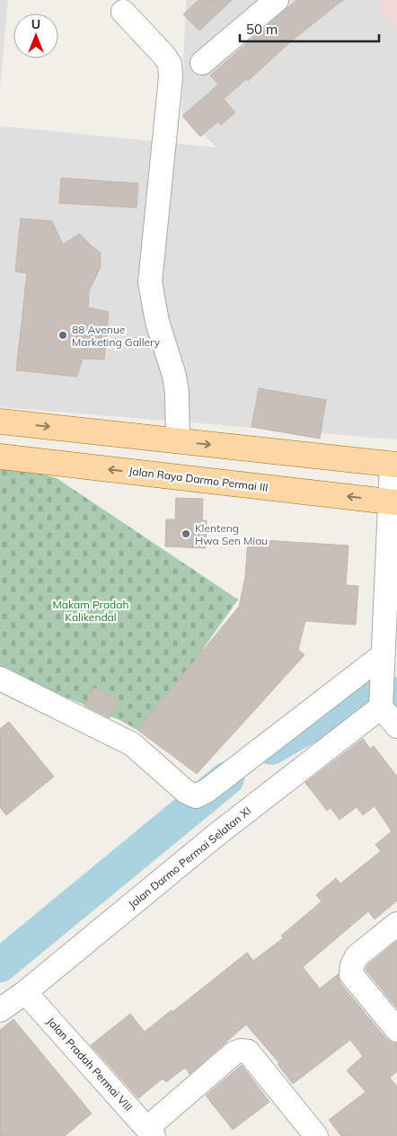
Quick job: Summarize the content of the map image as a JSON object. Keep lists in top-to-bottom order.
{
  "streets": {
    "main road": ["Jalan Raya Darmo Permai III"],
    "street": ["Jalan Darmo Permai Selatan XI", "Jalan Pradah Permai VIII"]
  },
  "crossings": [
    ["Jalan Darmo Permai Selatan XI", "Jalan Pradah Permai VIII"]
  ],
  "parks": ["Makam Pradah Kalikendal"],
  "places": ["88 Avenue Marketing Gallery", "Klenteng Hwa Sen Miau"],
  "scale_bar": "50 m",
  "north": "top"
}
